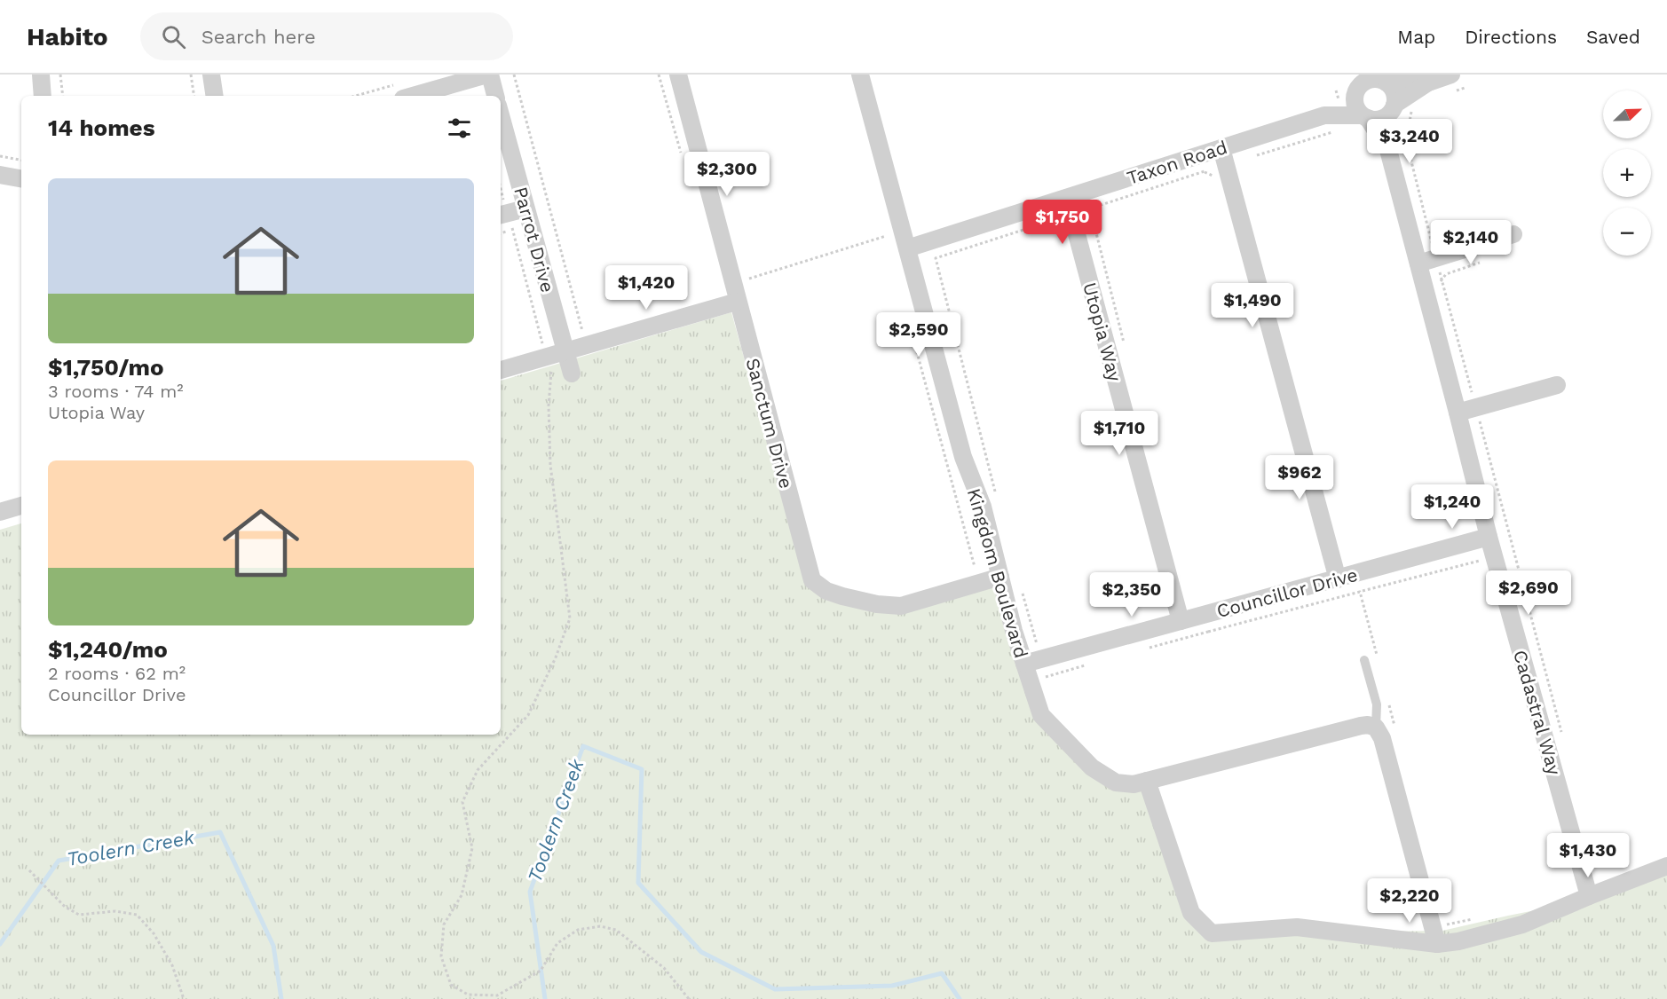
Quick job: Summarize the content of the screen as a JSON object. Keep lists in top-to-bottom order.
{
  "streets": {
    "street": [
      "Taxon Road",
      "Parrot Drive",
      "Utopia Way",
      "Sanctum Drive",
      "Kingdom Boulevard",
      "Councillor Drive",
      "Cadastral Way"
    ]
  },
  "crossings": [
    ["Taxon Road", "Utopia Way"],
    ["Taxon Road", "Kingdom Boulevard"],
    ["Utopia Way", "Councillor Drive"],
    ["Sanctum Drive", "Kingdom Boulevard"],
    ["Kingdom Boulevard", "Councillor Drive"],
    ["Councillor Drive", "Cadastral Way"]
  ],
  "water": ["Toolern Creek"],
  "north": "top right",
  "page": {
    "header": "Habito",
    "search": "Search here",
    "nav": ["Map", "Directions", "Saved"],
    "map_buttons": ["+", "−"],
    "heading": "14 homes",
    "price": [
      "$3,240",
      "$2,300",
      "$1,750",
      "$2,140",
      "$1,420",
      "$1,490",
      "$2,590",
      "$1,710",
      "$962",
      "$1,240",
      "$2,690",
      "$2,350",
      "$1,430",
      "$2,220"
    ],
    "list": [
      {
        "name": "$1,750/mo",
        "note": "3 rooms · 74 m² · Utopia Way"
      },
      {
        "name": "$1,240/mo",
        "note": "2 rooms · 62 m² · Councillor Drive"
      }
    ]
  }
}
